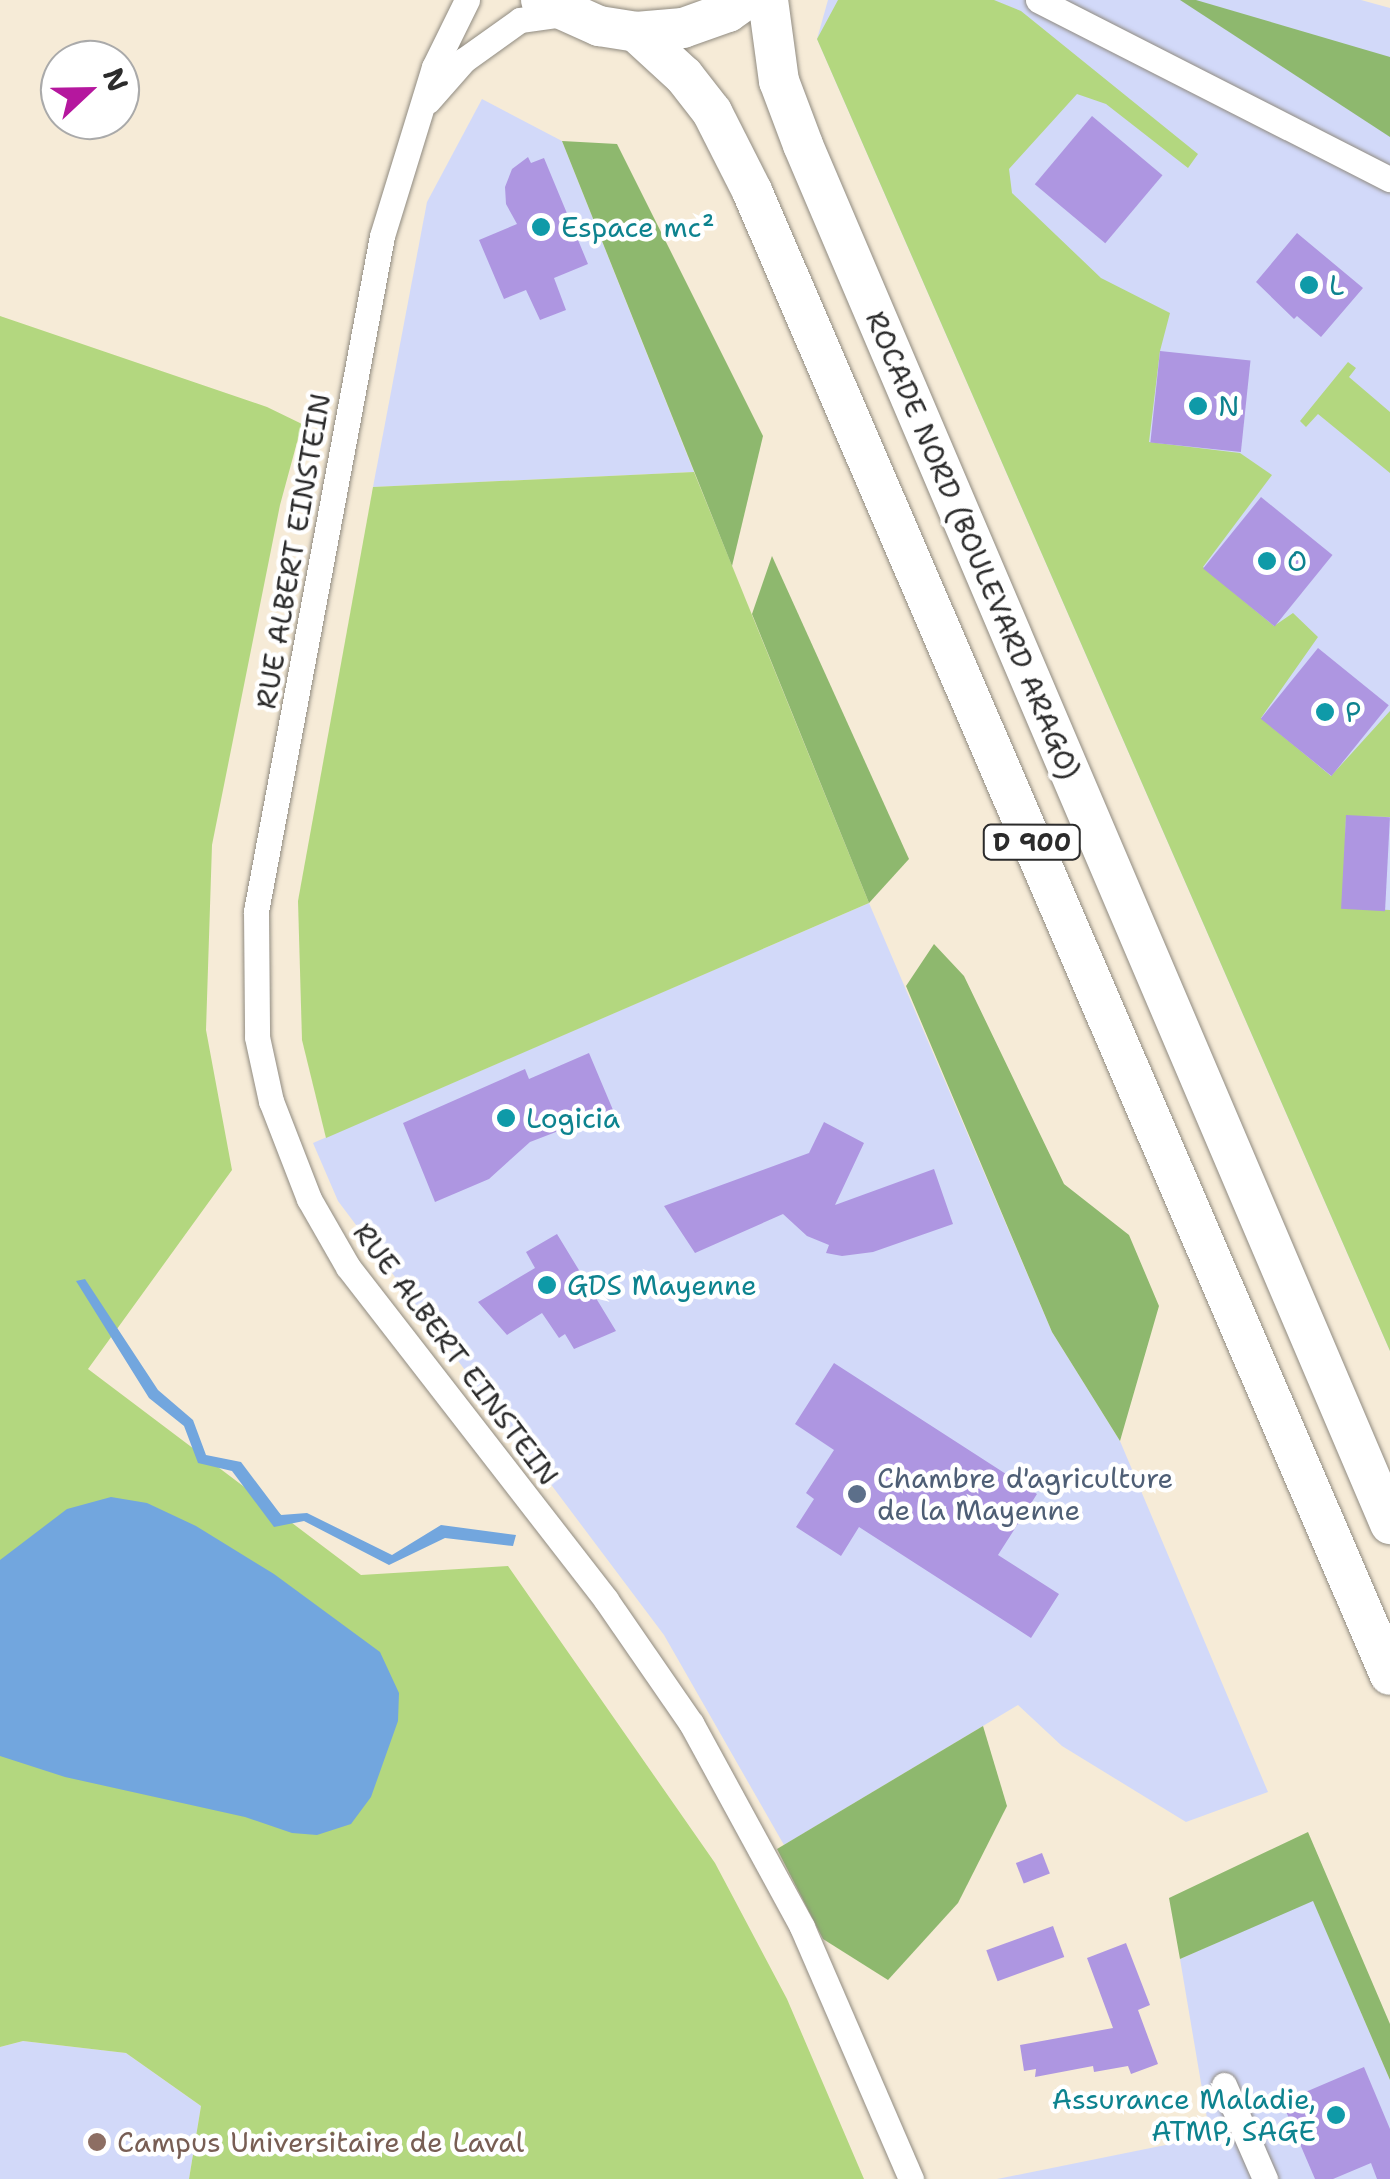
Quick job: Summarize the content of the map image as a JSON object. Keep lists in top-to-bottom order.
{
  "streets": {
    "main road": ["ROCADE NORD (BOULEVARD ARAGO)", "D 900"],
    "street": ["RUE ALBERT EINSTEIN"]
  },
  "places": [
    "Espace mc²",
    "L",
    "N",
    "O",
    "P",
    "Logicia",
    "GDS Mayenne",
    "Chambre d'agriculture de la Mayenne",
    "Assurance Maladie, ATMP, SAGE",
    "Campus Universitaire de Laval"
  ],
  "north": "right"
}
